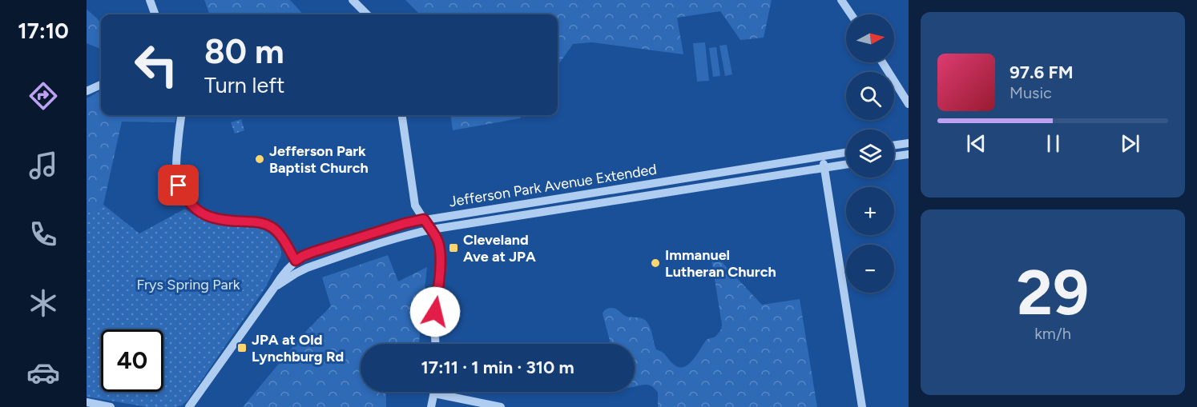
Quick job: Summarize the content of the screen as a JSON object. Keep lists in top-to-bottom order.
{
  "streets": {
    "street": ["Jefferson Park Avenue Extended"]
  },
  "parks": ["Frys Spring Park"],
  "places": {
    "other": ["Jefferson Park Baptist Church", "Immanuel Lutheran Church"],
    "transit": ["Cleveland Ave at JPA", "JPA at Old Lynchburg Rd"]
  },
  "north": "right",
  "page": {
    "tabs": "17:10",
    "map_buttons": ["+", "−"],
    "turn": ["80 m", "Turn left"],
    "song": ["97.6 FM", "Music"],
    "tile": ["29", "km/h"],
    "limit": "40",
    "trip": "17:11 · 1 min · 310 m"
  }
}
